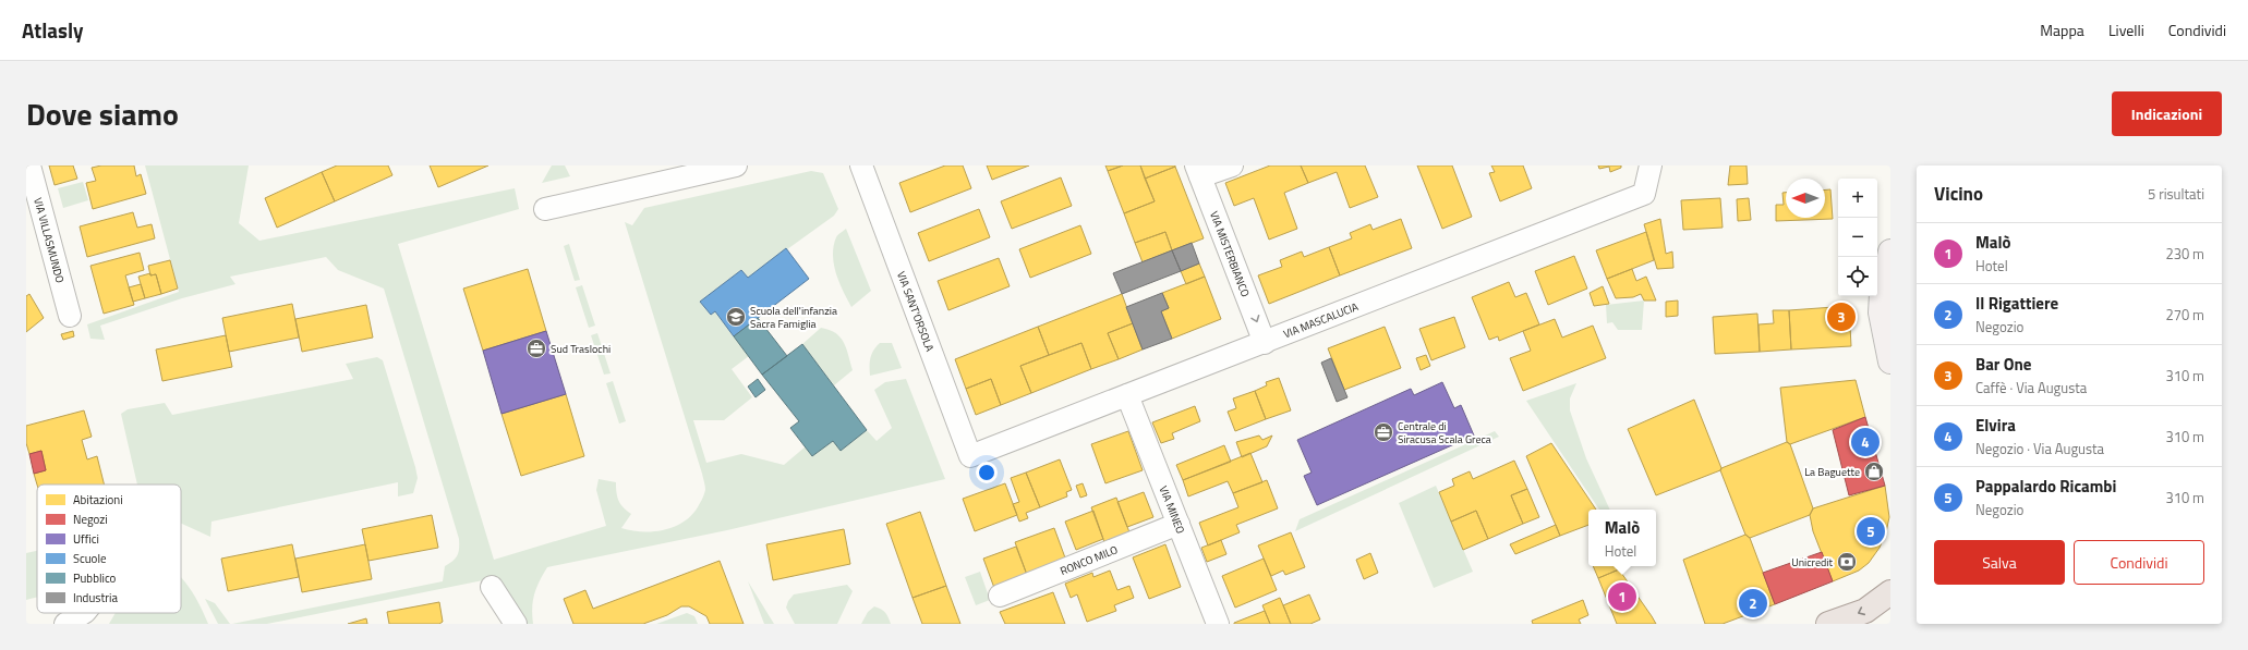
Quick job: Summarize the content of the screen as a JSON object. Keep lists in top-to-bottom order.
{
  "streets": {
    "street": [
      "VIA VILLASMUNDO",
      "VIA MISTERBIANCO",
      "VIA SANT'ORSOLA",
      "VIA MASCALUCIA",
      "VIA MINEO",
      "RONCO MILO"
    ]
  },
  "crossings": [
    ["VIA MISTERBIANCO", "VIA MASCALUCIA"],
    ["VIA SANT'ORSOLA", "VIA MASCALUCIA"],
    ["VIA MASCALUCIA", "VIA MINEO"],
    ["VIA MINEO", "RONCO MILO"]
  ],
  "one_way": ["VIA MISTERBIANCO"],
  "places": {
    "school or university": ["Scuola dell'infanzia Sacra Famiglia"],
    "office": ["Sud Traslochi", "Centrale di Siracusa Scala Greca"],
    "shop": ["La Baguette"],
    "bank": ["Unicredit"]
  },
  "legend": [
    "Abitazioni",
    "Negozi",
    "Uffici",
    "Scuole",
    "Pubblico",
    "Industria"
  ],
  "north": "left",
  "page": {
    "header": "Atlasly",
    "nav": ["Mappa", "Livelli", "Condividi"],
    "title": "Dove siamo",
    "buttons": [
      "Indicazioni",
      ["Salva", "Condividi"]
    ],
    "heading": ["Vicino", "5 risultati"],
    "map_buttons": ["+", "−"],
    "list": [
      {
        "mark": "1",
        "name": "Malò",
        "note": "Hotel",
        "value": "230 m"
      },
      {
        "mark": "2",
        "name": "Il Rigattiere",
        "note": "Negozio",
        "value": "270 m"
      },
      {
        "mark": "3",
        "name": "Bar One",
        "note": "Caffè · Via Augusta",
        "value": "310 m"
      },
      {
        "mark": "4",
        "name": "Elvira",
        "note": "Negozio · Via Augusta",
        "value": "310 m"
      },
      {
        "mark": "5",
        "name": "Pappalardo Ricambi",
        "note": "Negozio",
        "value": "310 m"
      }
    ],
    "pins": [
      "3",
      "4",
      "5",
      "1",
      "2"
    ],
    "popup": ["Malò", "Hotel"]
  }
}
